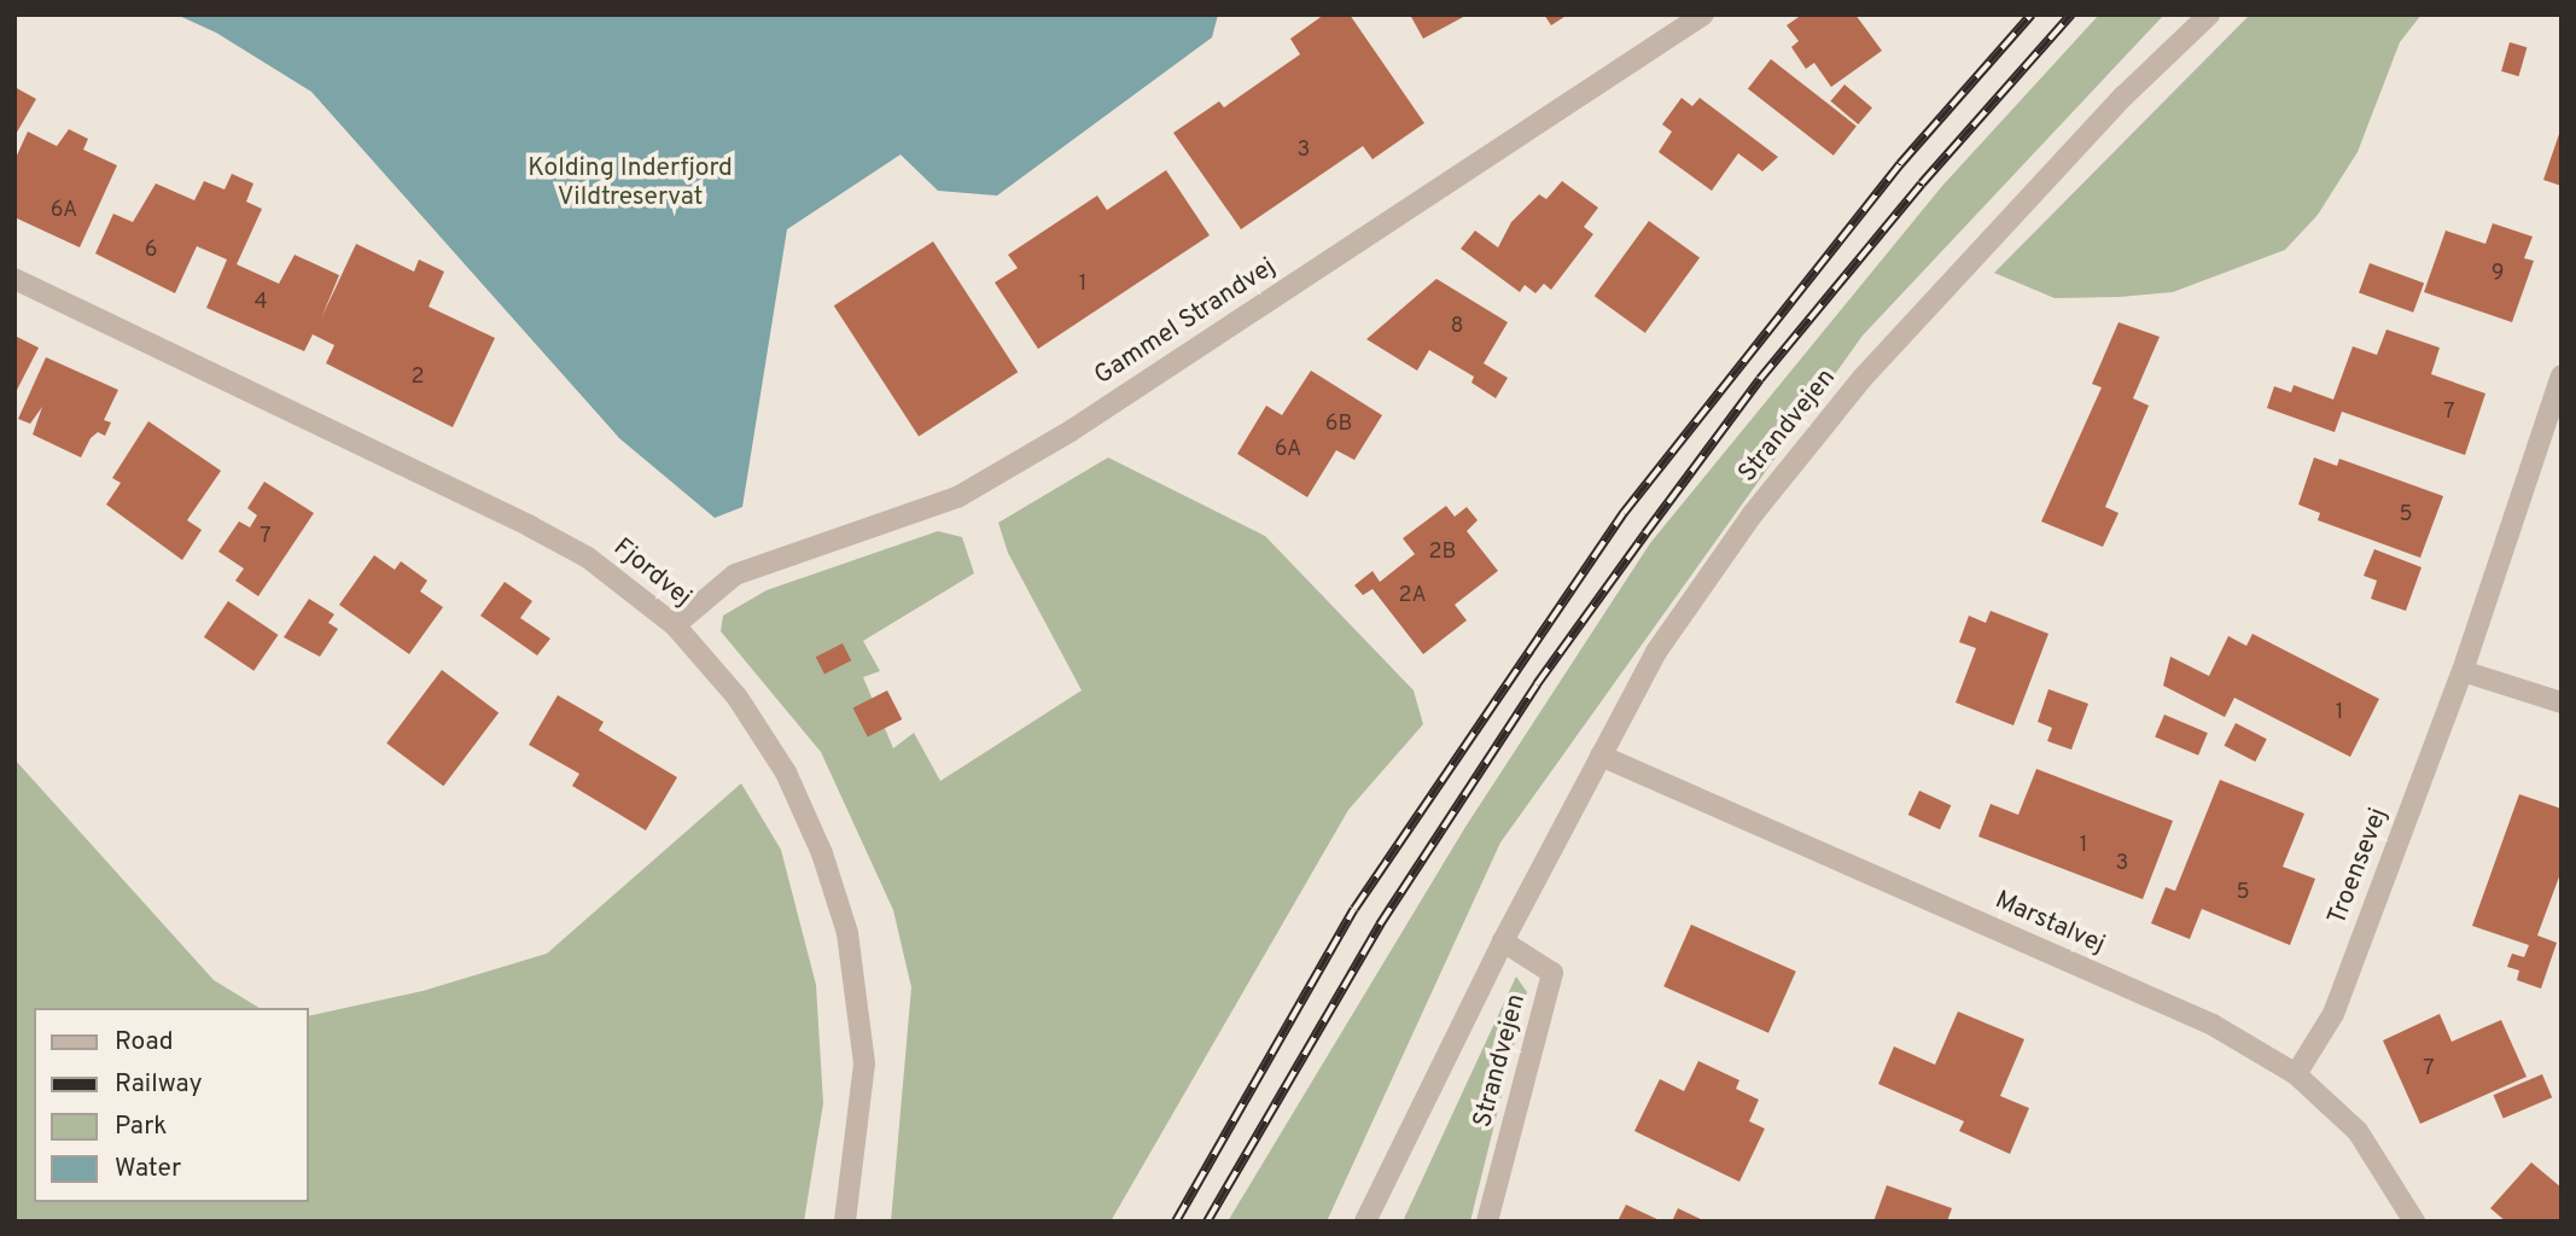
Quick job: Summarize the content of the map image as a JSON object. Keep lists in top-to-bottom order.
{
  "streets": {
    "street": [
      "Gammel Strandvej",
      "Strandvejen",
      "Fjordvej",
      "Troensevej",
      "Marstalvej"
    ]
  },
  "crossings": [
    ["Gammel Strandvej", "Fjordvej"],
    ["Strandvejen", "Marstalvej"],
    ["Troensevej", "Marstalvej"]
  ],
  "parks": ["Kolding Inderfjord Vildtreservat"],
  "house_numbers": [
    "3",
    "6A",
    "6",
    "9",
    "1",
    "4",
    "8",
    "2",
    "7",
    "6B",
    "6A",
    "5",
    "7",
    "2B",
    "2A",
    "1",
    "1",
    "3",
    "5",
    "7"
  ],
  "legend": [
    "Road",
    "Railway",
    "Park",
    "Water"
  ]
}
